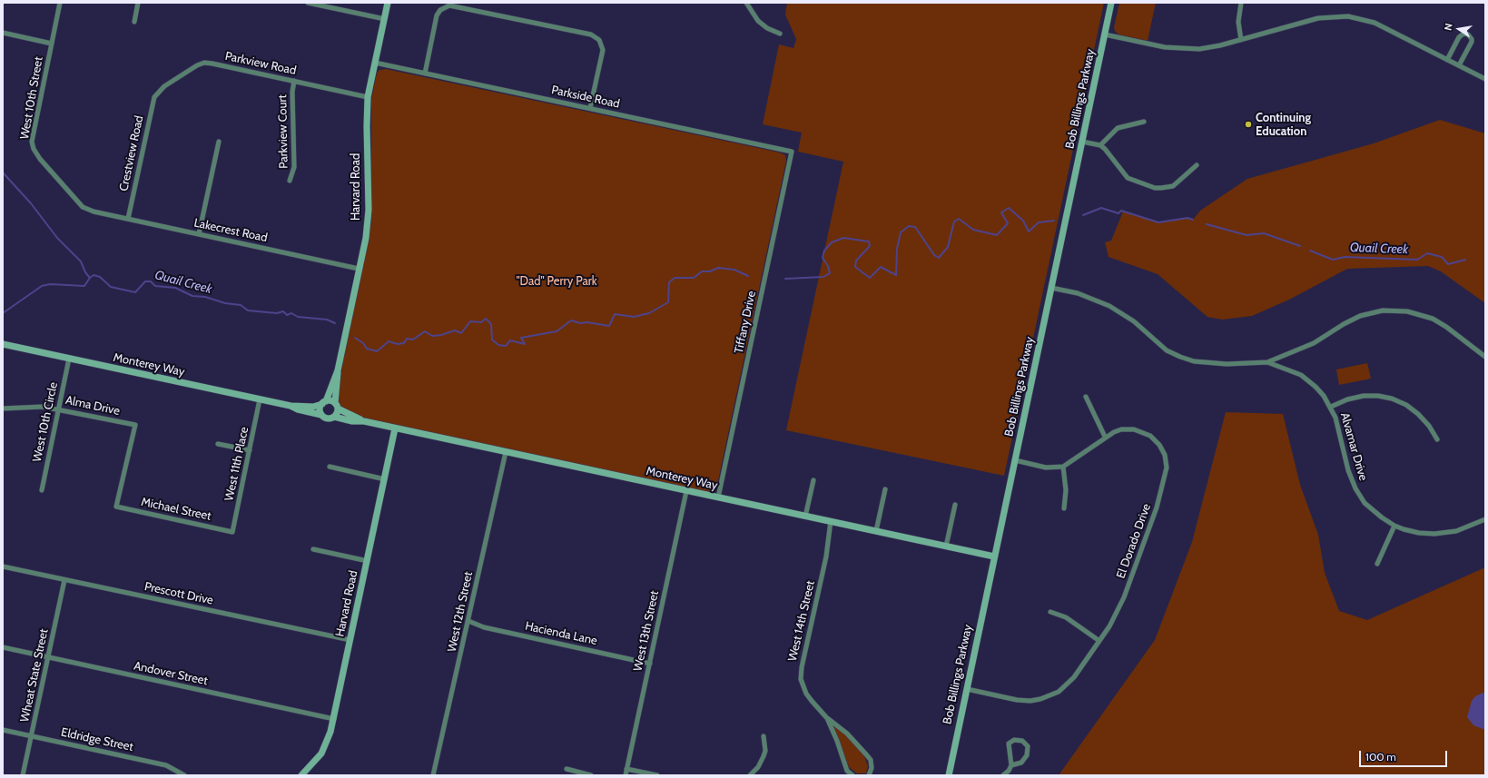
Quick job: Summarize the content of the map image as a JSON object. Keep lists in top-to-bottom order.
{
  "streets": {
    "street": [
      "Parkview Road",
      "Parkside Road",
      "West 10th Street",
      "Bob Billings Parkway",
      "Parkview Court",
      "Crestview Road",
      "Harvard Road",
      "Lakecrest Road",
      "Tiffany Drive",
      "Monterey Way",
      "Alma Drive",
      "West 10th Circle",
      "Alvamar Drive",
      "West 11th Place",
      "Michael Street",
      "El Dorado Drive",
      "Prescott Drive",
      "West 12th Street",
      "West 14th Street",
      "West 13th Street",
      "Hacienda Lane",
      "Andover Street",
      "Wheat State Street",
      "Eldridge Street"
    ]
  },
  "crossings": [
    ["Parkview Road", "Parkview Court"],
    ["Parkview Road", "Crestview Road"],
    ["Parkview Road", "Harvard Road"],
    ["Parkside Road", "Harvard Road"],
    ["Parkside Road", "Tiffany Drive"],
    ["West 10th Street", "Lakecrest Road"],
    ["Bob Billings Parkway", "Monterey Way"],
    ["Bob Billings Parkway", "Alvamar Drive"],
    ["Bob Billings Parkway", "El Dorado Drive"],
    ["Crestview Road", "Lakecrest Road"],
    ["Harvard Road", "Lakecrest Road"],
    ["Harvard Road", "Monterey Way"],
    ["Harvard Road", "Prescott Drive"],
    ["Harvard Road", "Andover Street"],
    ["Tiffany Drive", "Monterey Way"],
    ["Monterey Way", "West 10th Circle"],
    ["Monterey Way", "West 11th Place"],
    ["Monterey Way", "West 12th Street"],
    ["Monterey Way", "West 14th Street"],
    ["Monterey Way", "West 13th Street"],
    ["Alma Drive", "West 10th Circle"],
    ["Alma Drive", "Michael Street"],
    ["West 11th Place", "Michael Street"],
    ["Prescott Drive", "Wheat State Street"],
    ["West 12th Street", "Hacienda Lane"],
    ["West 13th Street", "Hacienda Lane"],
    ["Andover Street", "Wheat State Street"],
    ["Wheat State Street", "Eldridge Street"]
  ],
  "water": ["Quail Creek"],
  "parks": ["\"Dad\" Perry Park"],
  "places": ["Continuing Education"],
  "scale_bar": "100 m",
  "north": "left"
}
